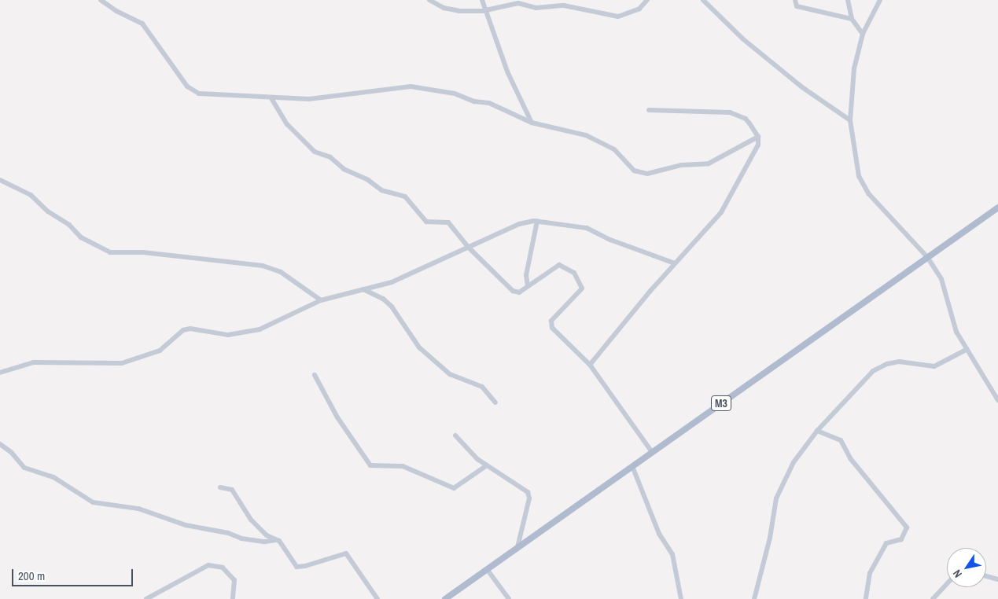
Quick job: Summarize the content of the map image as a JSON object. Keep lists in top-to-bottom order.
{
  "streets": {
    "main road": ["M3"]
  },
  "scale_bar": "200 m",
  "north": "bottom left"
}
